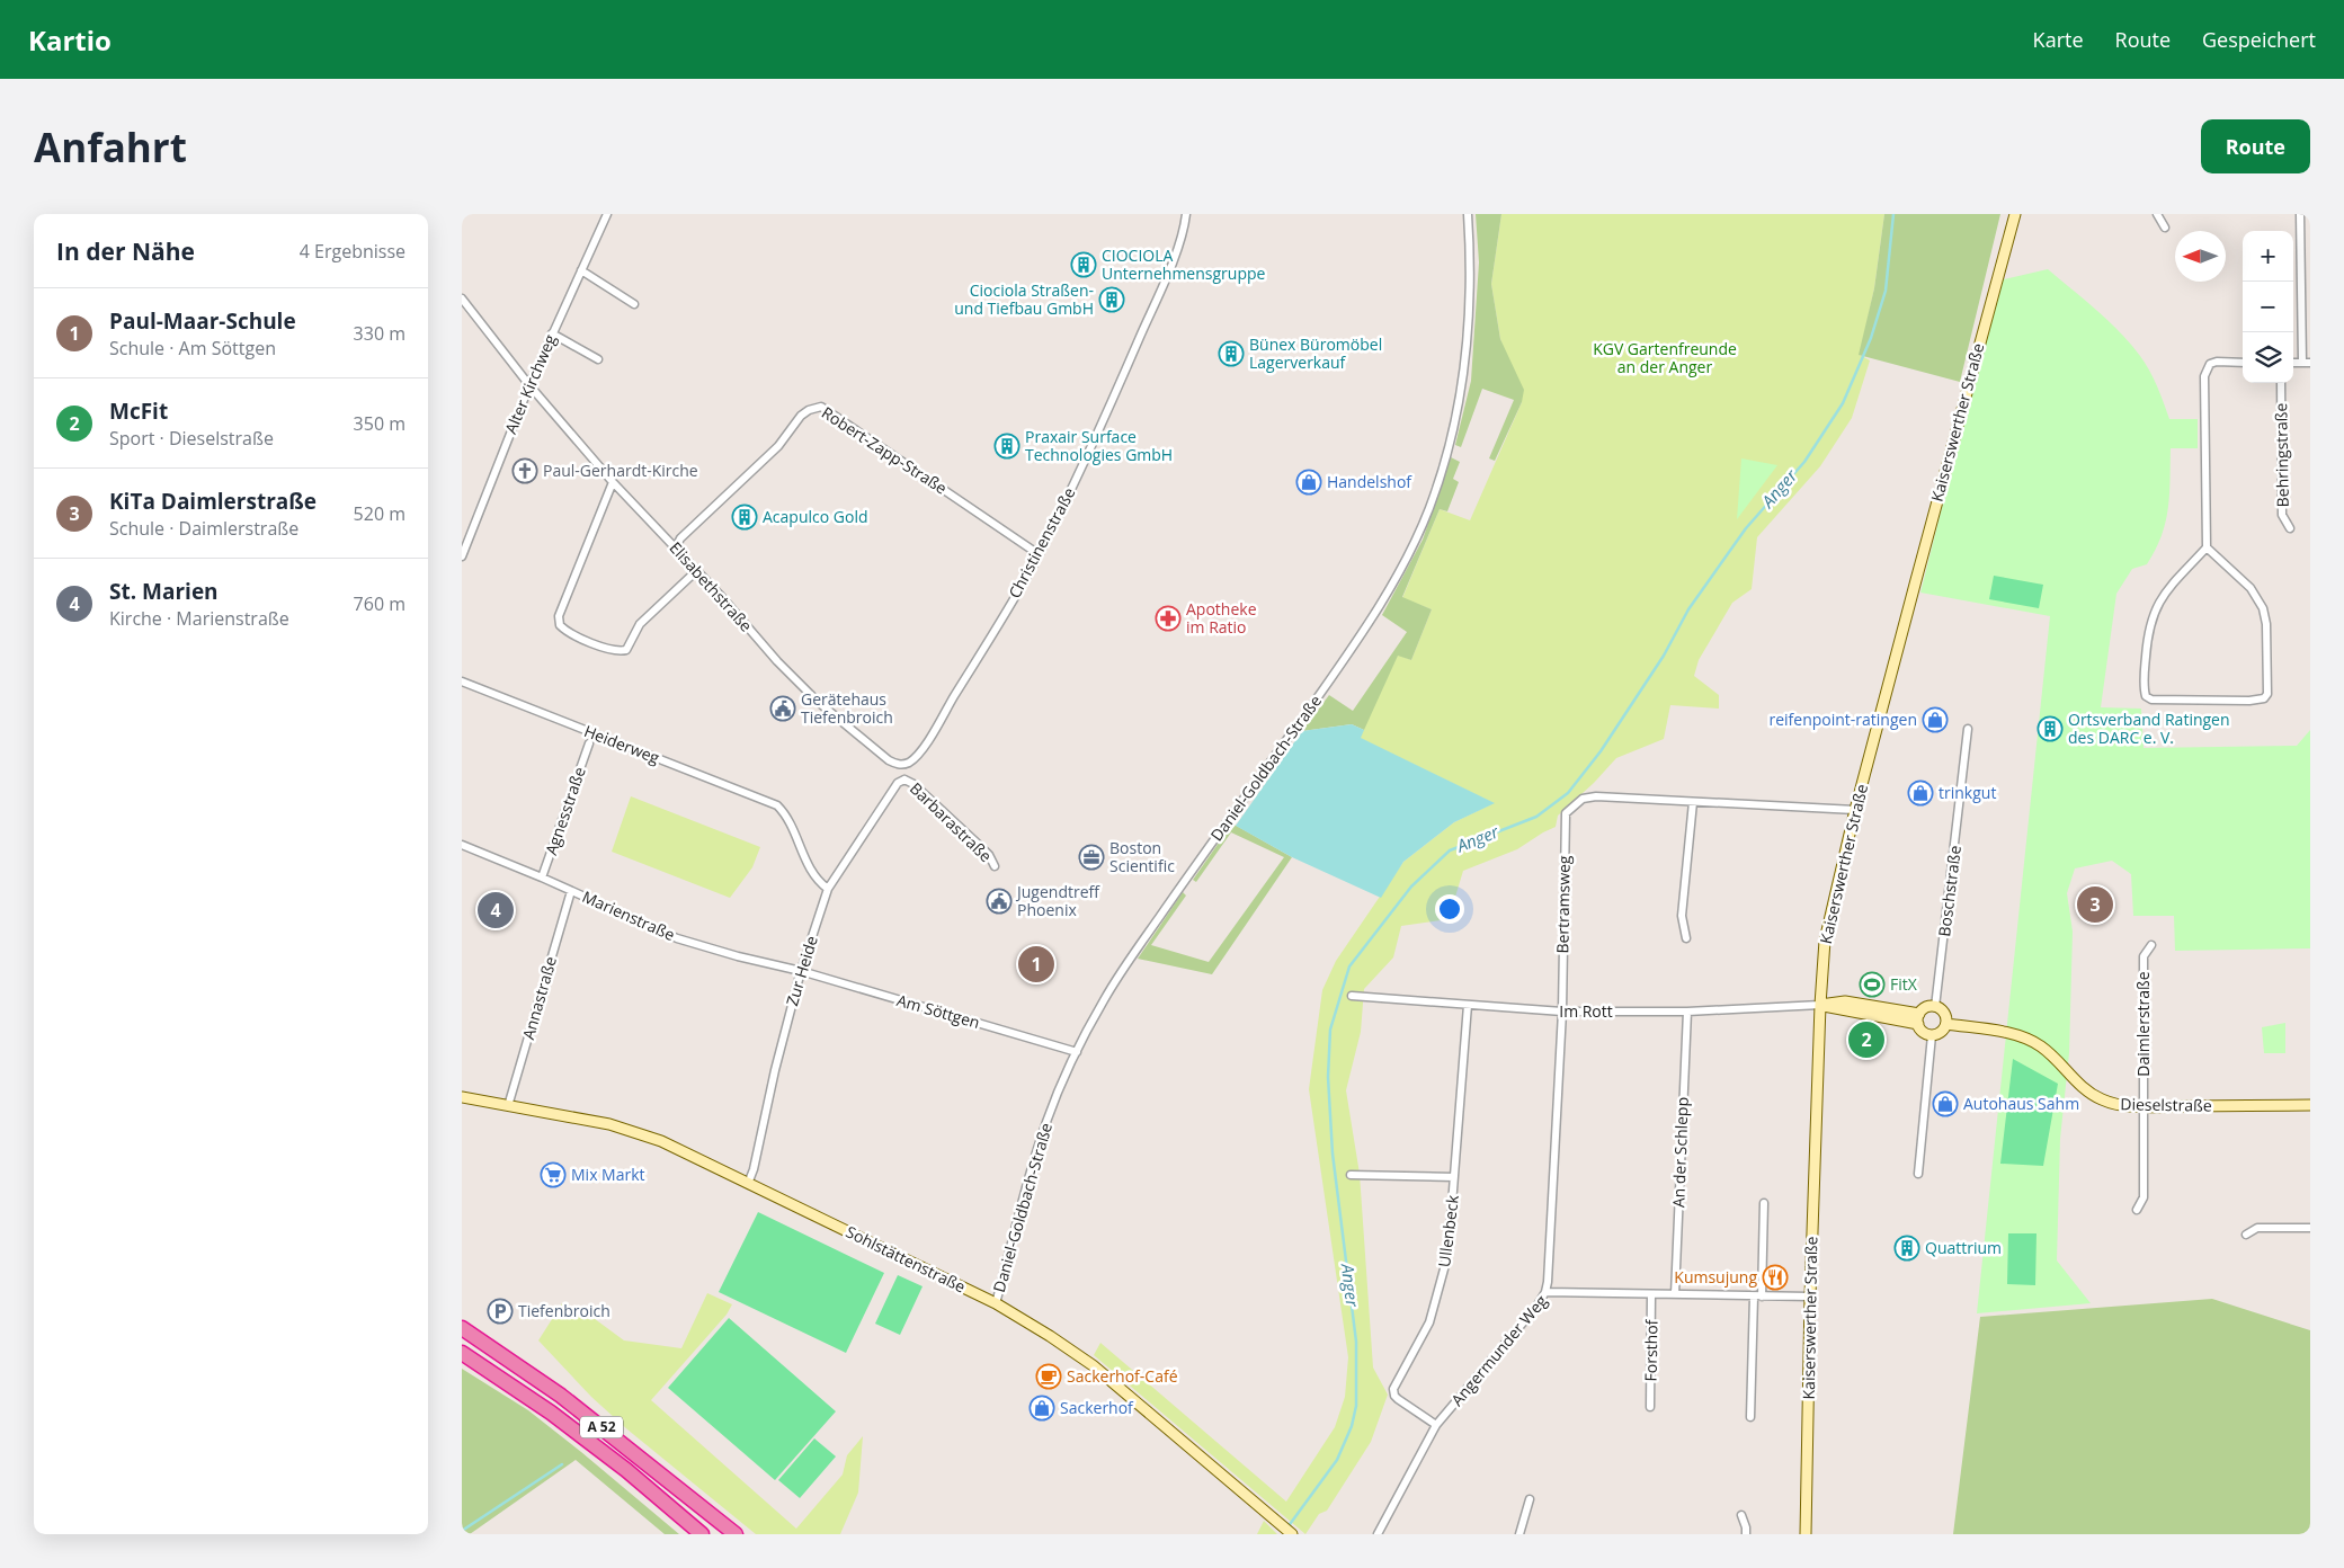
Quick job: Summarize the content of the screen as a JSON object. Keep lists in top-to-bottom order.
{
  "streets": {
    "highway": ["A 52"],
    "street": [
      "Alter Kirchweg",
      "Kaiserswerther Straße",
      "Robert-Zapp-Straße",
      "Behringstraße",
      "Christinenstraße",
      "Elisabethstraße",
      "Heiderweg",
      "Daniel-Goldbach-Straße",
      "Agnesstraße",
      "Barbarastraße",
      "Boschstraße",
      "Bertramsweg",
      "Marienstraße",
      "Zur Heide",
      "Annastraße",
      "Am Söttgen",
      "Im Rott",
      "Daimlerstraße",
      "Dieselstraße",
      "An der Schlepp",
      "Ullenbeck",
      "Sohlstättenstraße",
      "Angermunder Weg",
      "Forsthof"
    ]
  },
  "crossings": [
    ["Alter Kirchweg", "Elisabethstraße"],
    ["Kaiserswerther Straße", "Bertramsweg"],
    ["Kaiserswerther Straße", "Im Rott"],
    ["Kaiserswerther Straße", "Angermunder Weg"],
    ["Robert-Zapp-Straße", "Christinenstraße"],
    ["Robert-Zapp-Straße", "Elisabethstraße"],
    ["Christinenstraße", "Elisabethstraße"],
    ["Heiderweg", "Zur Heide"],
    ["Daniel-Goldbach-Straße", "Am Söttgen"],
    ["Daniel-Goldbach-Straße", "Sohlstättenstraße"],
    ["Agnesstraße", "Marienstraße"],
    ["Barbarastraße", "Zur Heide"],
    ["Boschstraße", "Dieselstraße"],
    ["Bertramsweg", "Im Rott"],
    ["Bertramsweg", "Angermunder Weg"],
    ["Marienstraße", "Zur Heide"],
    ["Marienstraße", "Annastraße"],
    ["Marienstraße", "Am Söttgen"],
    ["Zur Heide", "Am Söttgen"],
    ["Zur Heide", "Sohlstättenstraße"],
    ["Annastraße", "Sohlstättenstraße"],
    ["Im Rott", "An der Schlepp"],
    ["Im Rott", "Ullenbeck"],
    ["Daimlerstraße", "Dieselstraße"],
    ["An der Schlepp", "Angermunder Weg"],
    ["Ullenbeck", "Angermunder Weg"],
    ["Angermunder Weg", "Forsthof"]
  ],
  "water": ["Anger"],
  "parks": ["KGV Gartenfreunde an der Anger"],
  "places": {
    "building": [
      "CIOCIOLA Unternehmensgruppe",
      "Ciociola Straßen- und Tiefbau GmbH",
      "Bünex Büromöbel Lagerverkauf",
      "Praxair Surface Technologies GmbH",
      "Acapulco Gold",
      "Ortsverband Ratingen des DARC e. V.",
      "Quattrium"
    ],
    "church": ["Paul-Gerhardt-Kirche"],
    "shop": [
      "Handelshof",
      "reifenpoint-ratingen",
      "trinkgut",
      "Autohaus Sahm",
      "Sackerhof"
    ],
    "pharmacy": ["Apotheke im Ratio"],
    "public building": ["Gerätehaus Tiefenbroich", "Jugendtreff Phoenix"],
    "office": ["Boston Scientific"],
    "sports": ["FitX"],
    "supermarket": ["Mix Markt"],
    "restaurant": ["Kumsujung"],
    "parking": ["Tiefenbroich"],
    "cafe": ["Sackerhof-Café"]
  },
  "north": "left",
  "page": {
    "header": "Kartio",
    "nav": ["Karte", "Route", "Gespeichert"],
    "buttons": "Route",
    "title": "Anfahrt",
    "heading": ["In der Nähe", "4 Ergebnisse"],
    "map_buttons": ["+", "−"],
    "list": [
      {
        "mark": "1",
        "name": "Paul-Maar-Schule",
        "note": "Schule · Am Söttgen",
        "value": "330 m"
      },
      {
        "mark": "2",
        "name": "McFit",
        "note": "Sport · Dieselstraße",
        "value": "350 m"
      },
      {
        "mark": "3",
        "name": "KiTa Daimlerstraße",
        "note": "Schule · Daimlerstraße",
        "value": "520 m"
      },
      {
        "mark": "4",
        "name": "St. Marien",
        "note": "Kirche · Marienstraße",
        "value": "760 m"
      }
    ],
    "pins": [
      "3",
      "4",
      "1",
      "2"
    ]
  }
}
